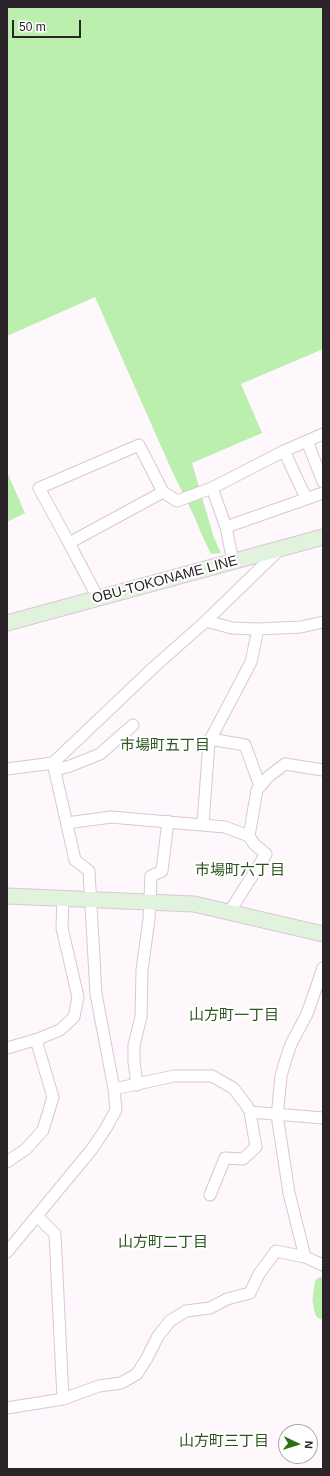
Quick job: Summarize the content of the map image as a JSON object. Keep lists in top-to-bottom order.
{
  "streets": {
    "main road": ["OBU-TOKONAME LINE"]
  },
  "districts": [
    "市場町五丁目",
    "市場町六丁目",
    "山方町一丁目",
    "山方町二丁目",
    "山方町三丁目"
  ],
  "scale_bar": "50 m",
  "north": "right"
}
